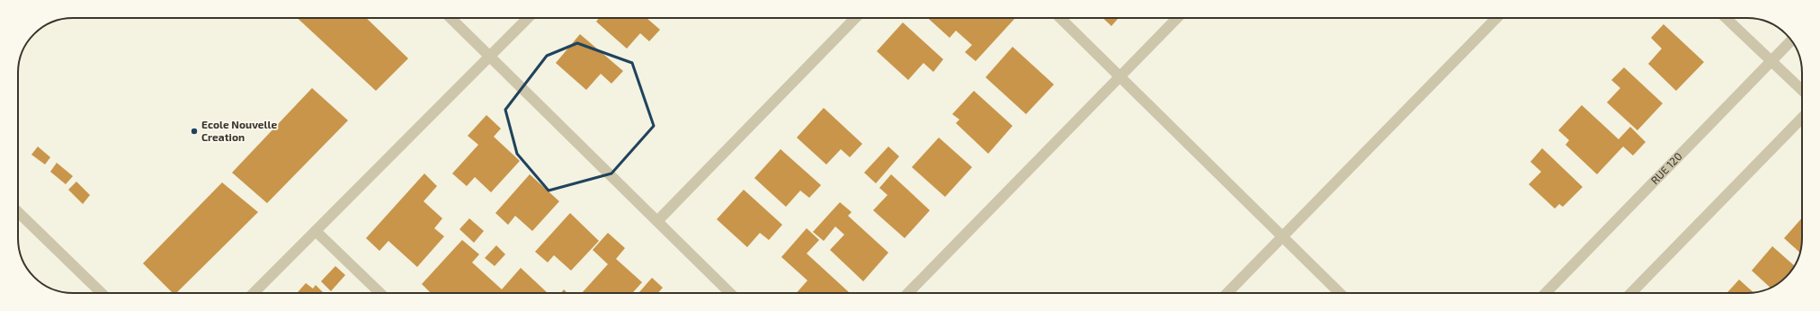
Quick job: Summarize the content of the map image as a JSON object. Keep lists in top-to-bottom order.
{
  "streets": {
    "street": ["RUE 120"]
  },
  "places": ["Ecole Nouvelle Creation"]
}
